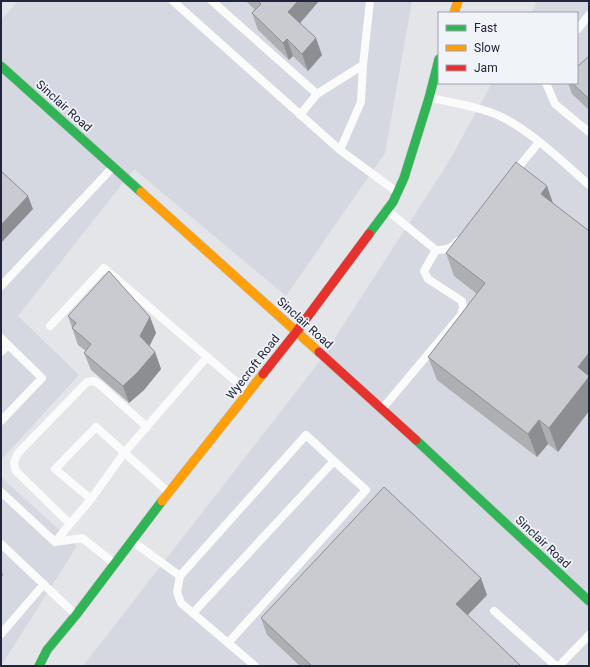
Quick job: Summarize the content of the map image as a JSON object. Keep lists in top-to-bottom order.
{
  "streets": {
    "street": ["Sinclair Road", "Wyecroft Road"]
  },
  "crossings": [
    ["Sinclair Road", "Wyecroft Road"]
  ],
  "legend": ["Fast", "Slow", "Jam"]
}
